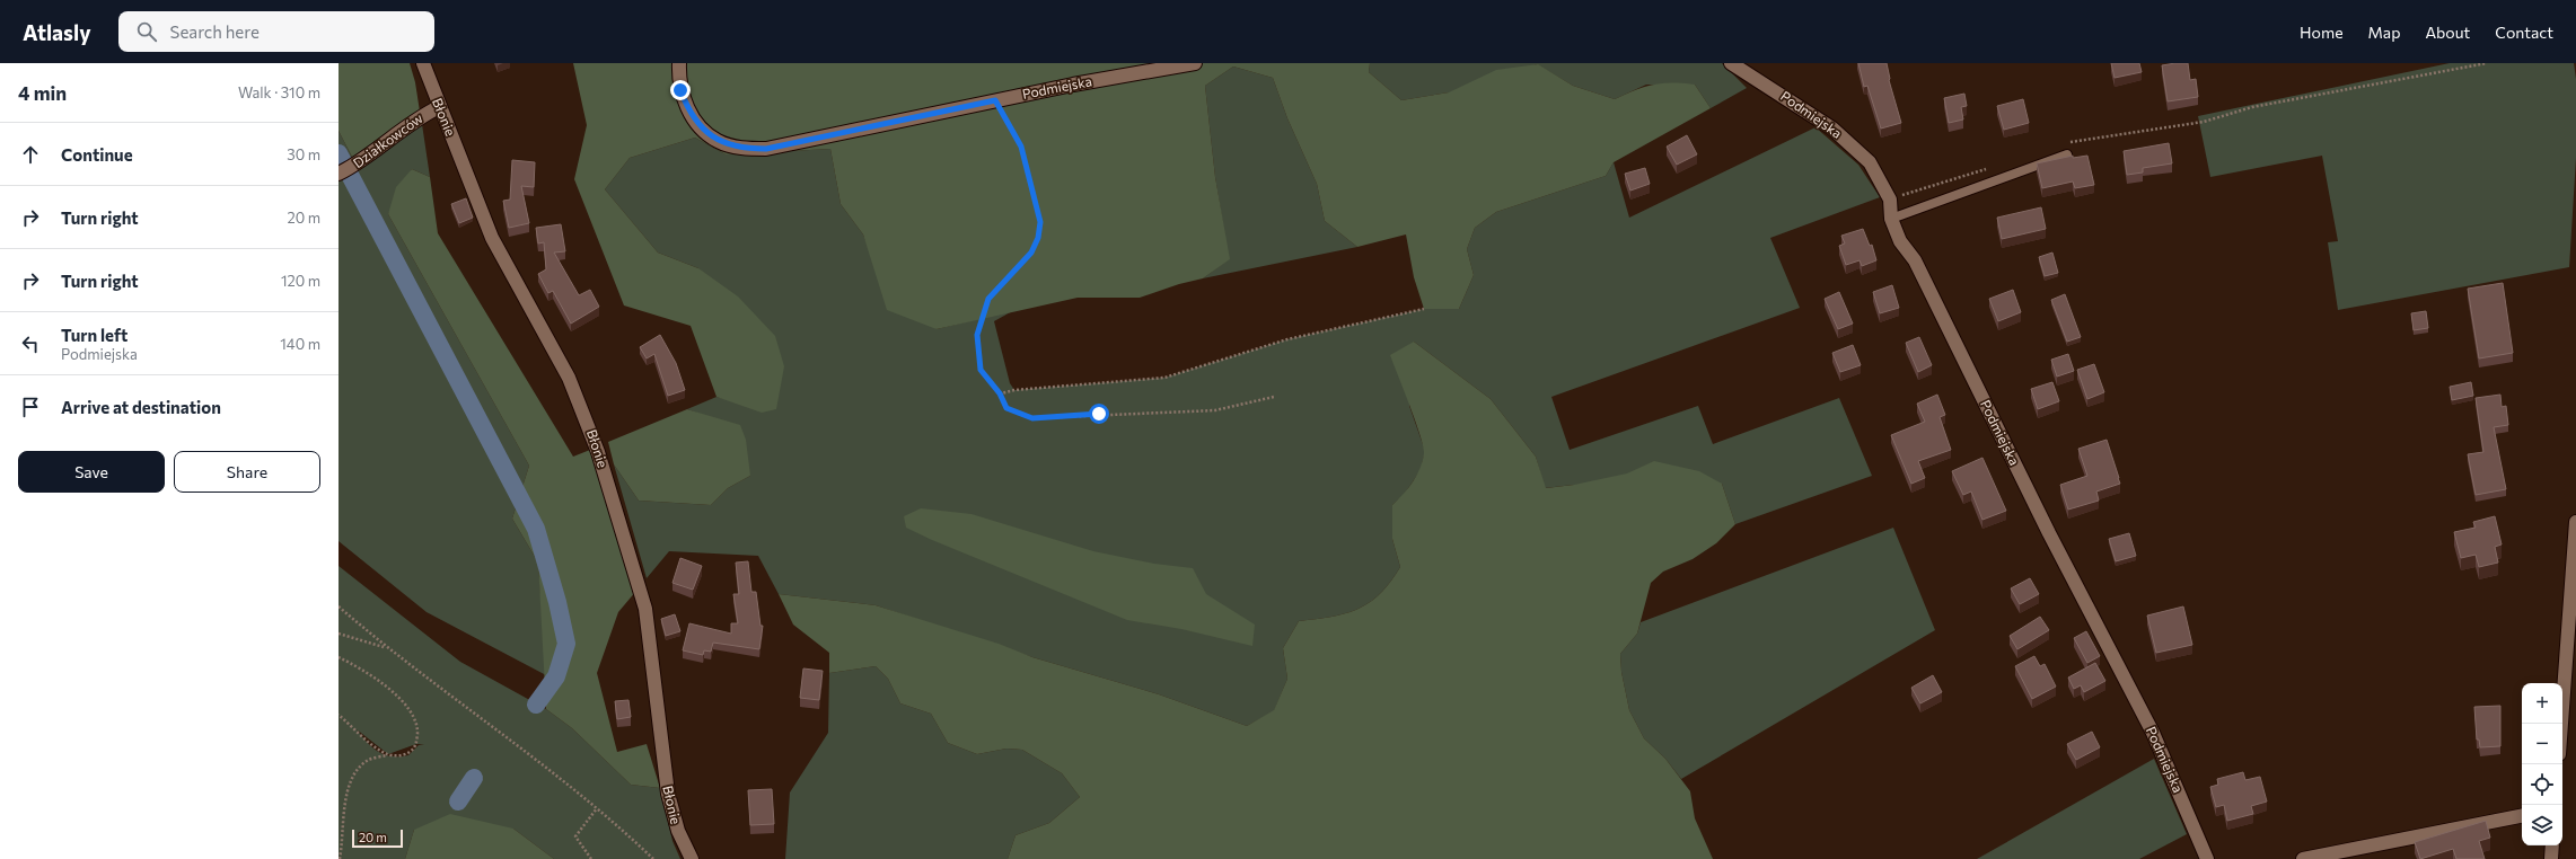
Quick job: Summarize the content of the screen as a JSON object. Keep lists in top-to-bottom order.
{
  "streets": {
    "street": ["Podmiejska", "Błonie", "Działkowców"]
  },
  "crossings": [
    ["Błonie", "Działkowców"]
  ],
  "scale_bar": "20 m",
  "page": {
    "header": "Atlasly",
    "search": "Search here",
    "nav": [
      "Home",
      "Map",
      "About",
      "Contact"
    ],
    "heading": ["4 min", "Walk · 310 m"],
    "list": [
      ["Continue", "30 m"],
      ["Turn right", "20 m"],
      ["Turn right", "120 m"],
      ["Turn left", "Podmiejska", "140 m"],
      "Arrive at destination"
    ],
    "buttons": ["Save", "Share"],
    "map_buttons": ["+", "−"],
    "scale": "20 m"
  }
}
